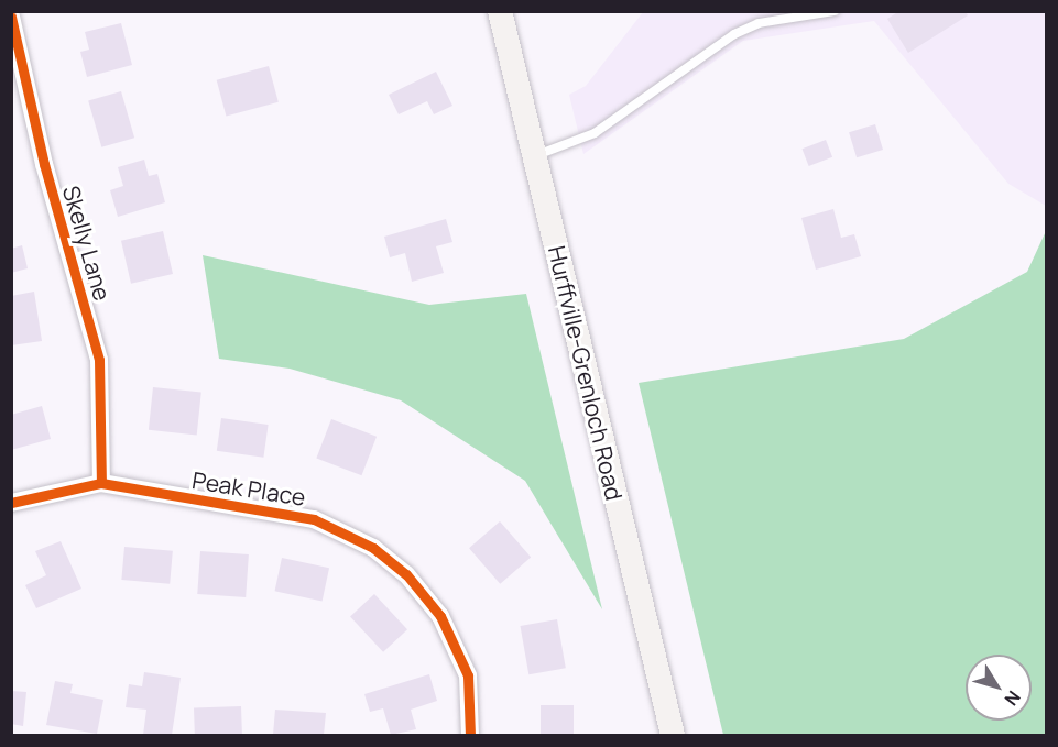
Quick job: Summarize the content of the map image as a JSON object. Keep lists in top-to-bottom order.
{
  "streets": {
    "main road": ["Hurffville-Grenloch Road"],
    "street": ["Skelly Lane", "Peak Place"]
  },
  "crossings": [
    ["Skelly Lane", "Peak Place"]
  ],
  "north": "bottom right"
}
